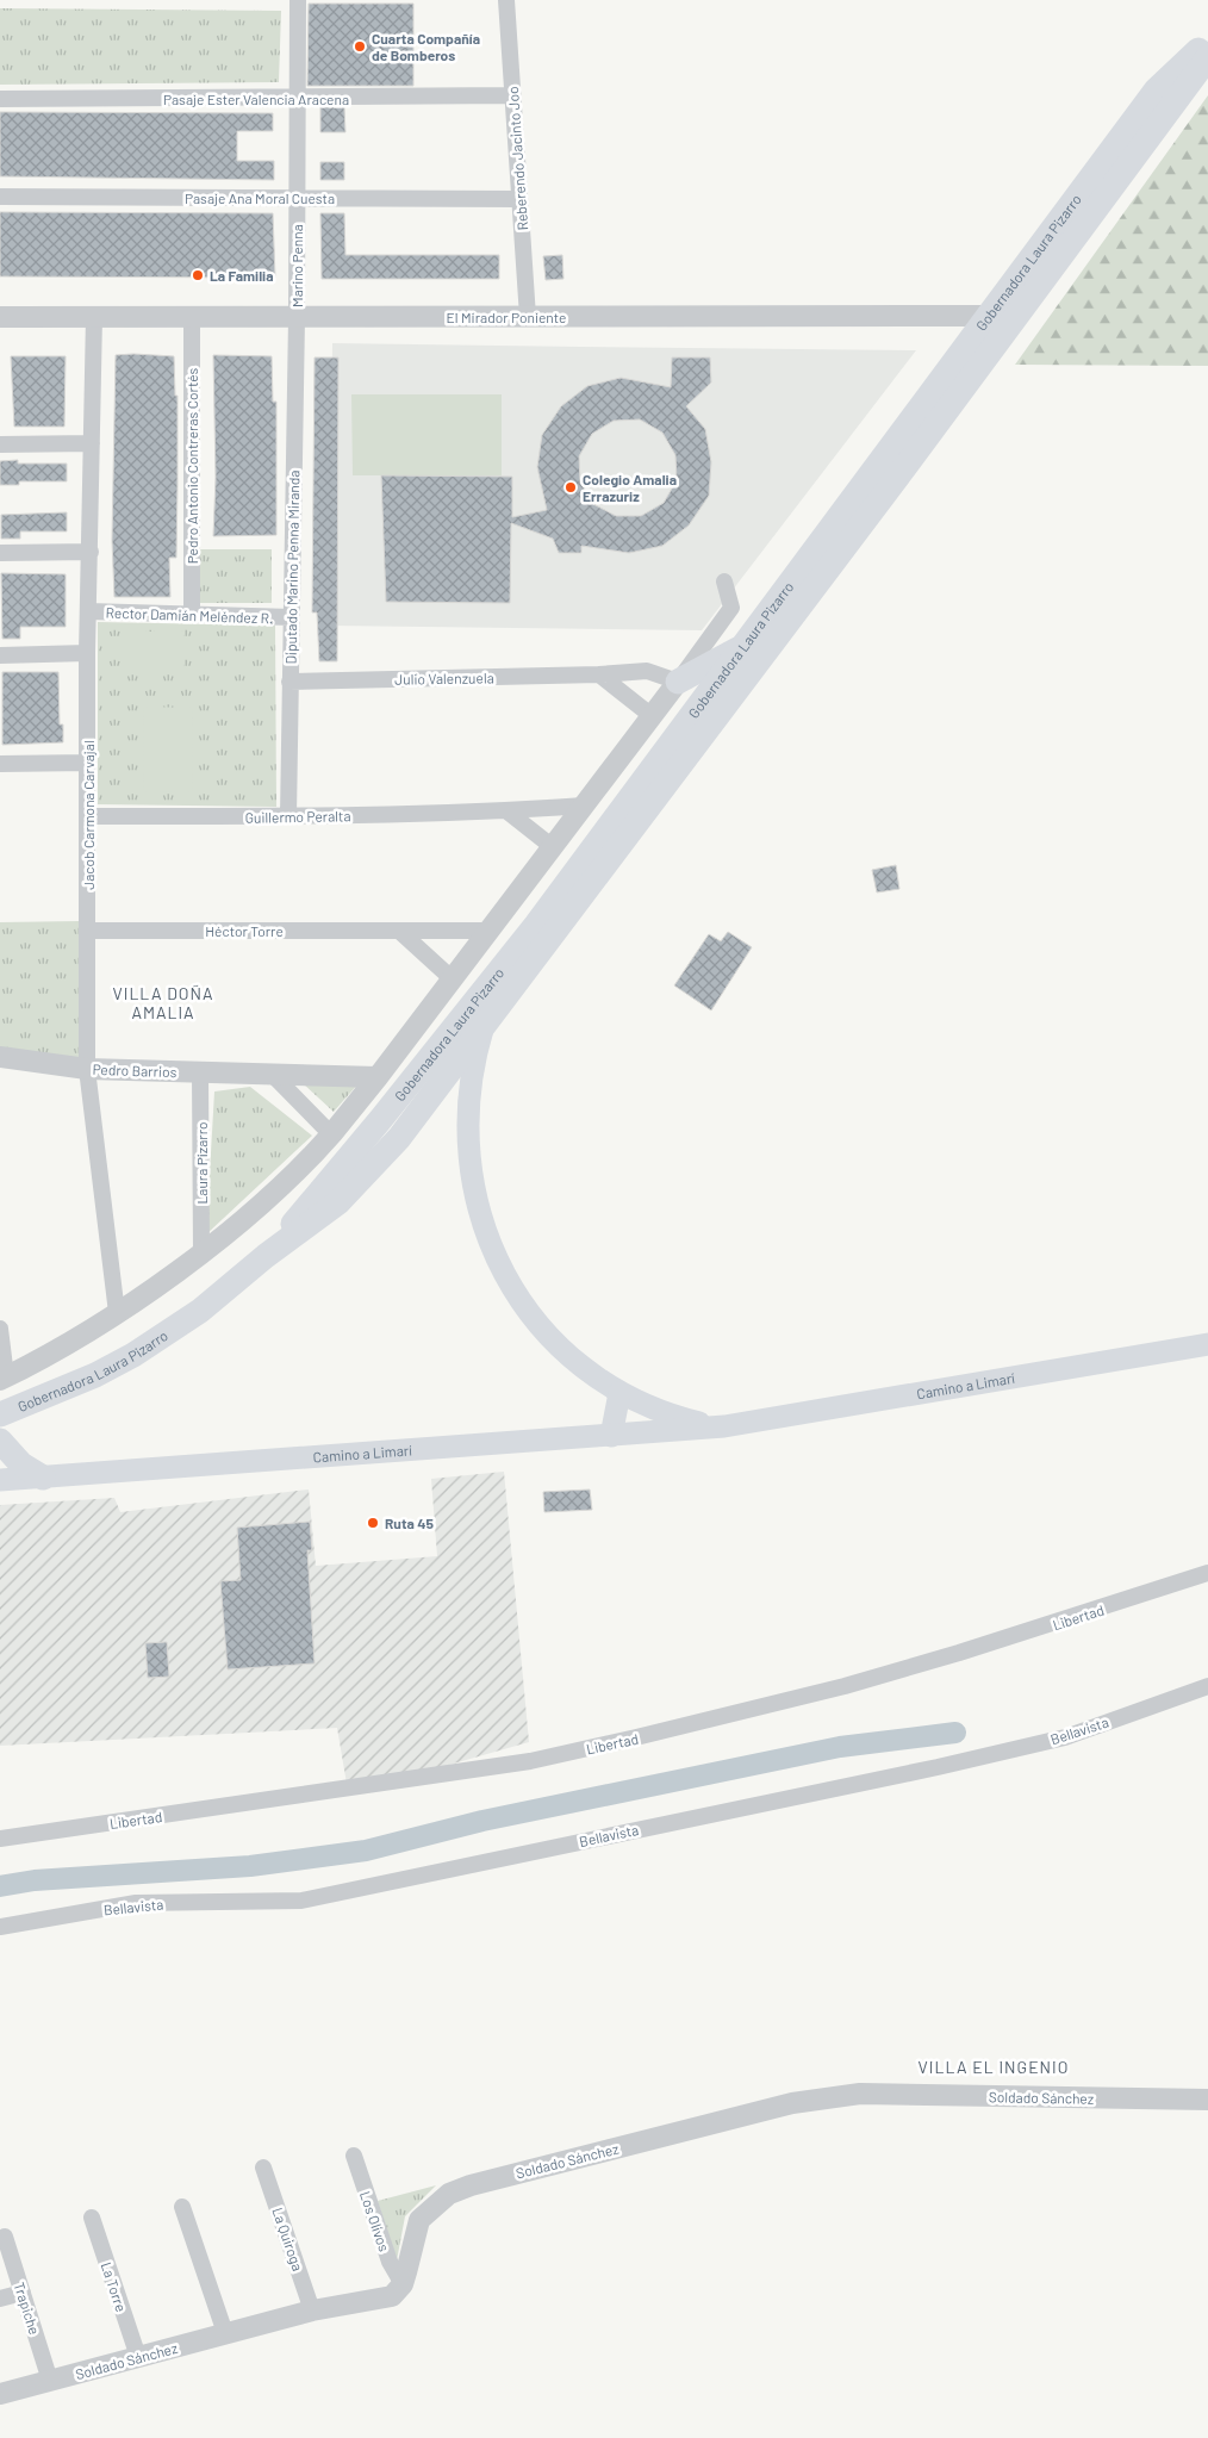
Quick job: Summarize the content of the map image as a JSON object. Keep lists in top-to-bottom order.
{
  "streets": {
    "main road": ["Gobernadora Laura Pizarro", "Camino a Limarí"],
    "street": [
      "Pasaje Ester Valencia Aracena",
      "Reberendo Jacinto Joo",
      "Pasaje Ana Moral Cuesta",
      "Marino Penna",
      "El Mirador Poniente",
      "Pedro Antonio Contreras Cortés",
      "Diputado Marino Penna Miranda",
      "Rector Damián Meléndez R.",
      "Julio Valenzuela",
      "Jacob Carmona Carvajal",
      "Guillermo Peralta",
      "Héctor Torre",
      "Pedro Barrios",
      "Laura Pizarro",
      "Libertad",
      "Bellavista",
      "Soldado Sánchez",
      "Los Olivos",
      "La Quiroga",
      "La Torre",
      "Trapiche"
    ]
  },
  "crossings": [
    ["Pasaje Ester Valencia Aracena", "Reberendo Jacinto Joo"],
    ["Pasaje Ester Valencia Aracena", "Marino Penna"],
    ["Reberendo Jacinto Joo", "Pasaje Ana Moral Cuesta"],
    ["Reberendo Jacinto Joo", "El Mirador Poniente"],
    ["Pasaje Ana Moral Cuesta", "Marino Penna"],
    ["Gobernadora Laura Pizarro", "El Mirador Poniente"],
    ["Gobernadora Laura Pizarro", "Julio Valenzuela"],
    ["Gobernadora Laura Pizarro", "Jacob Carmona Carvajal"],
    ["Gobernadora Laura Pizarro", "Guillermo Peralta"],
    ["Gobernadora Laura Pizarro", "Héctor Torre"],
    ["Gobernadora Laura Pizarro", "Pedro Barrios"],
    ["Gobernadora Laura Pizarro", "Laura Pizarro"],
    ["Gobernadora Laura Pizarro", "Camino a Limarí"],
    ["Marino Penna", "El Mirador Poniente"],
    ["Marino Penna", "Diputado Marino Penna Miranda"],
    ["El Mirador Poniente", "Pedro Antonio Contreras Cortés"],
    ["El Mirador Poniente", "Diputado Marino Penna Miranda"],
    ["El Mirador Poniente", "Jacob Carmona Carvajal"],
    ["Pedro Antonio Contreras Cortés", "Rector Damián Meléndez R."],
    ["Diputado Marino Penna Miranda", "Rector Damián Meléndez R."],
    ["Diputado Marino Penna Miranda", "Julio Valenzuela"],
    ["Diputado Marino Penna Miranda", "Guillermo Peralta"],
    ["Rector Damián Meléndez R.", "Jacob Carmona Carvajal"],
    ["Jacob Carmona Carvajal", "Guillermo Peralta"],
    ["Jacob Carmona Carvajal", "Héctor Torre"],
    ["Jacob Carmona Carvajal", "Pedro Barrios"],
    ["Pedro Barrios", "Laura Pizarro"],
    ["Soldado Sánchez", "Los Olivos"],
    ["Soldado Sánchez", "La Quiroga"],
    ["Soldado Sánchez", "La Torre"],
    ["Soldado Sánchez", "Trapiche"]
  ],
  "districts": ["VILLA DOÑA AMALIA", "VILLA EL INGENIO"],
  "places": [
    "Cuarta Compañía de Bomberos",
    "La Familia",
    "Colegio Amalia Errazuriz",
    "Ruta 45"
  ]
}
